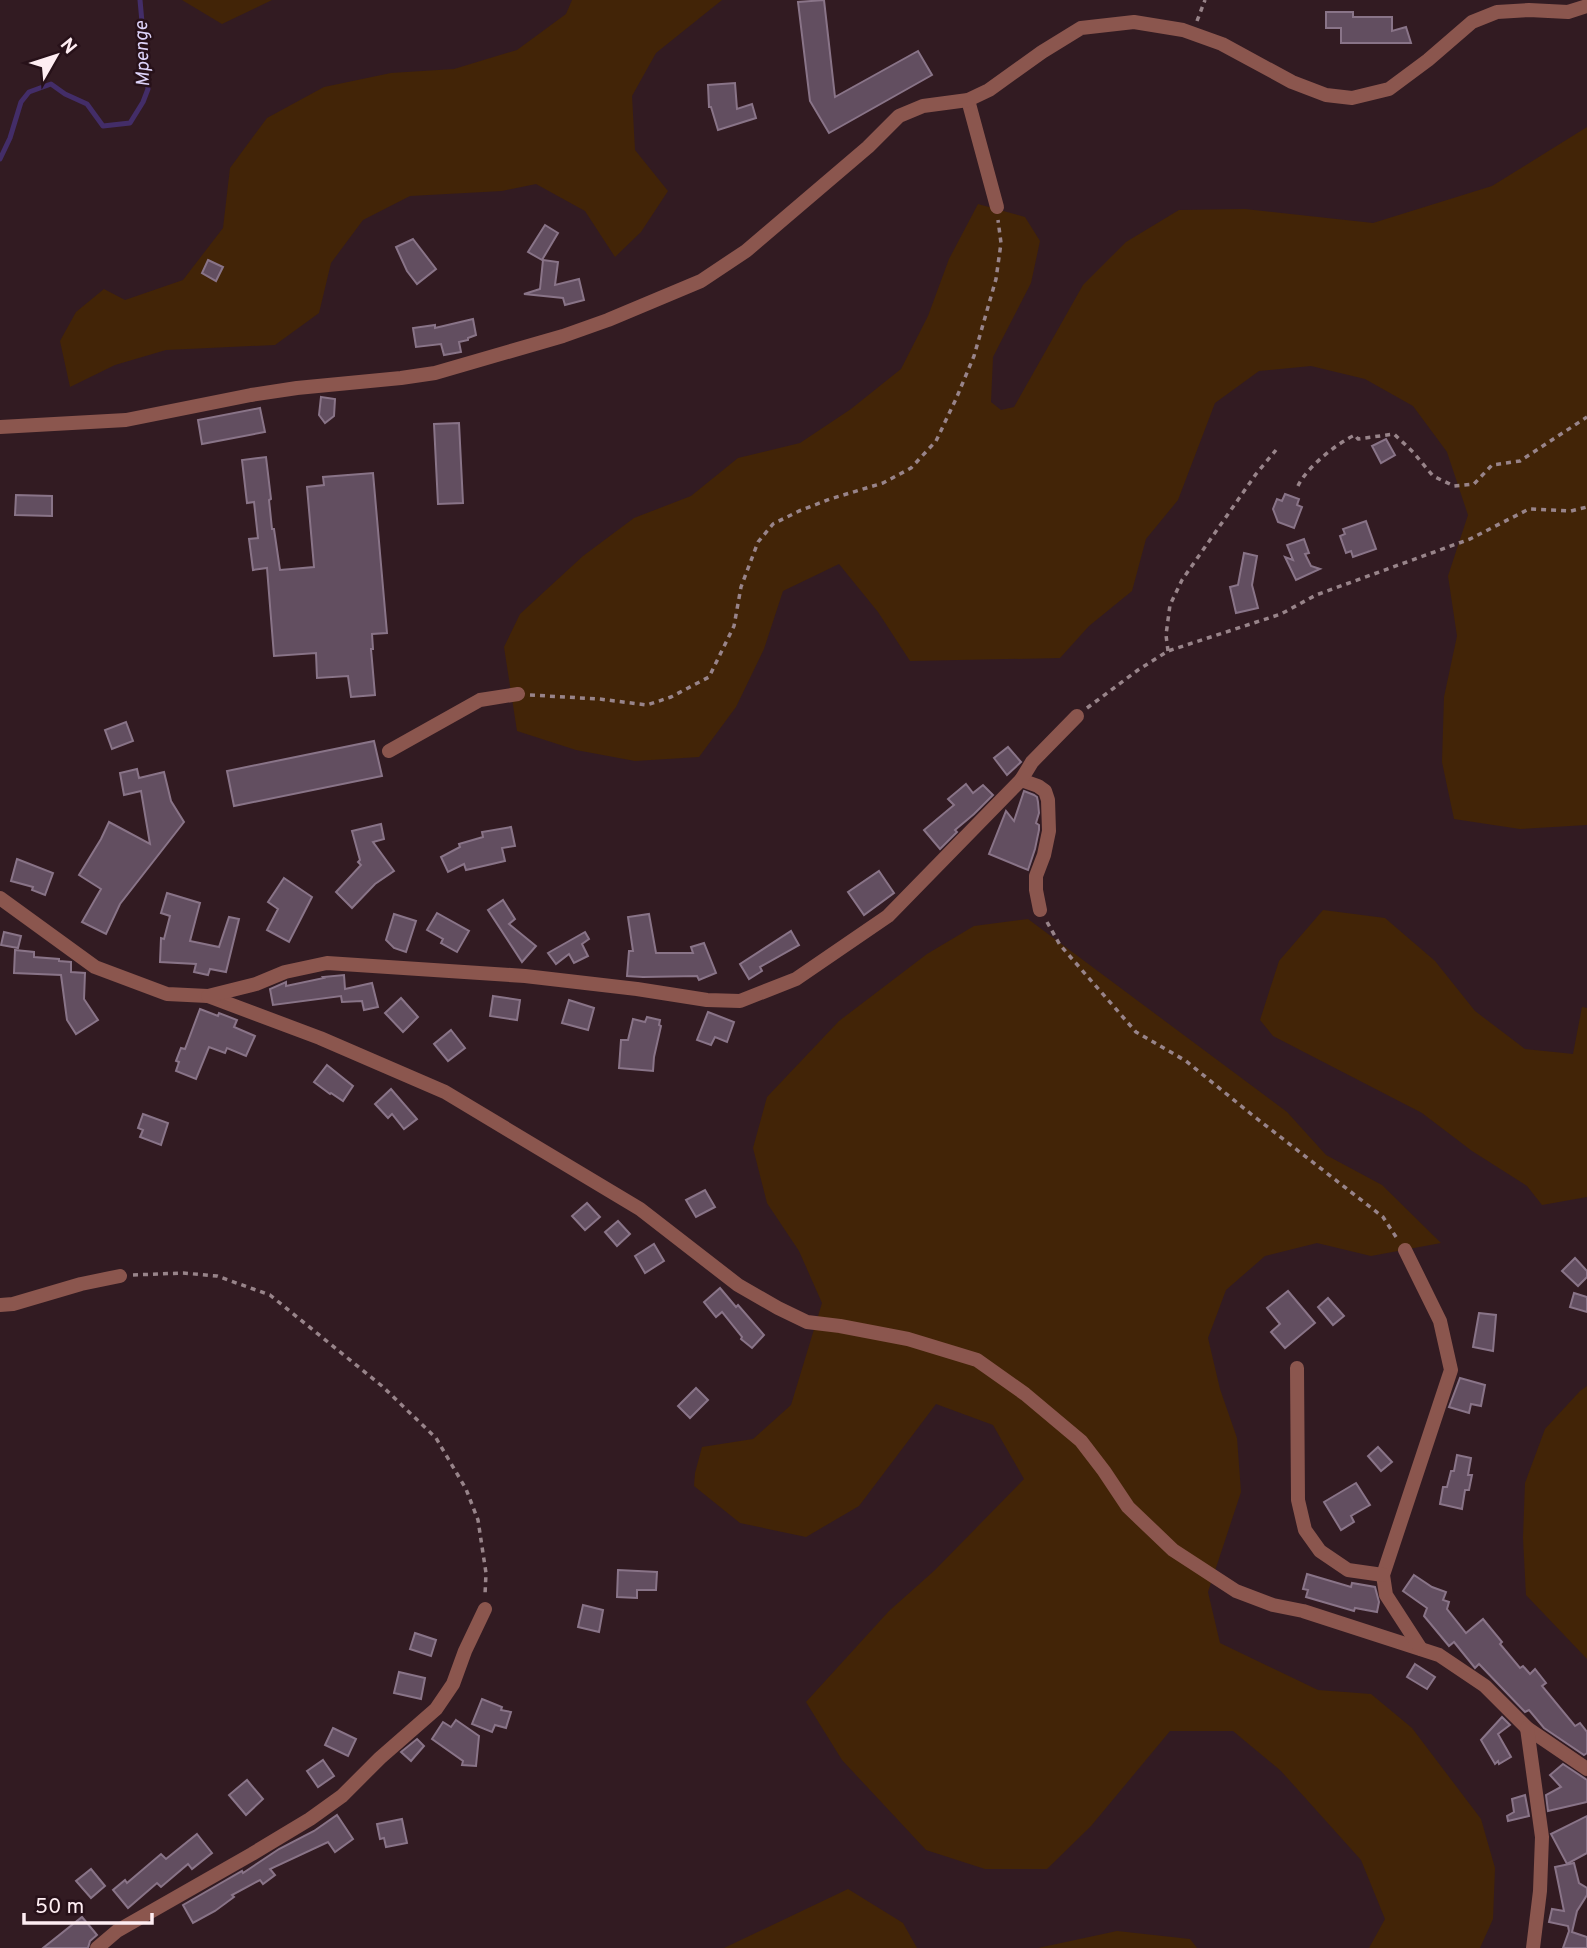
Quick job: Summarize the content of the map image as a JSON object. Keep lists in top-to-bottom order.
{
  "water": ["Mpenge"],
  "scale_bar": "50 m",
  "north": "top right"
}
